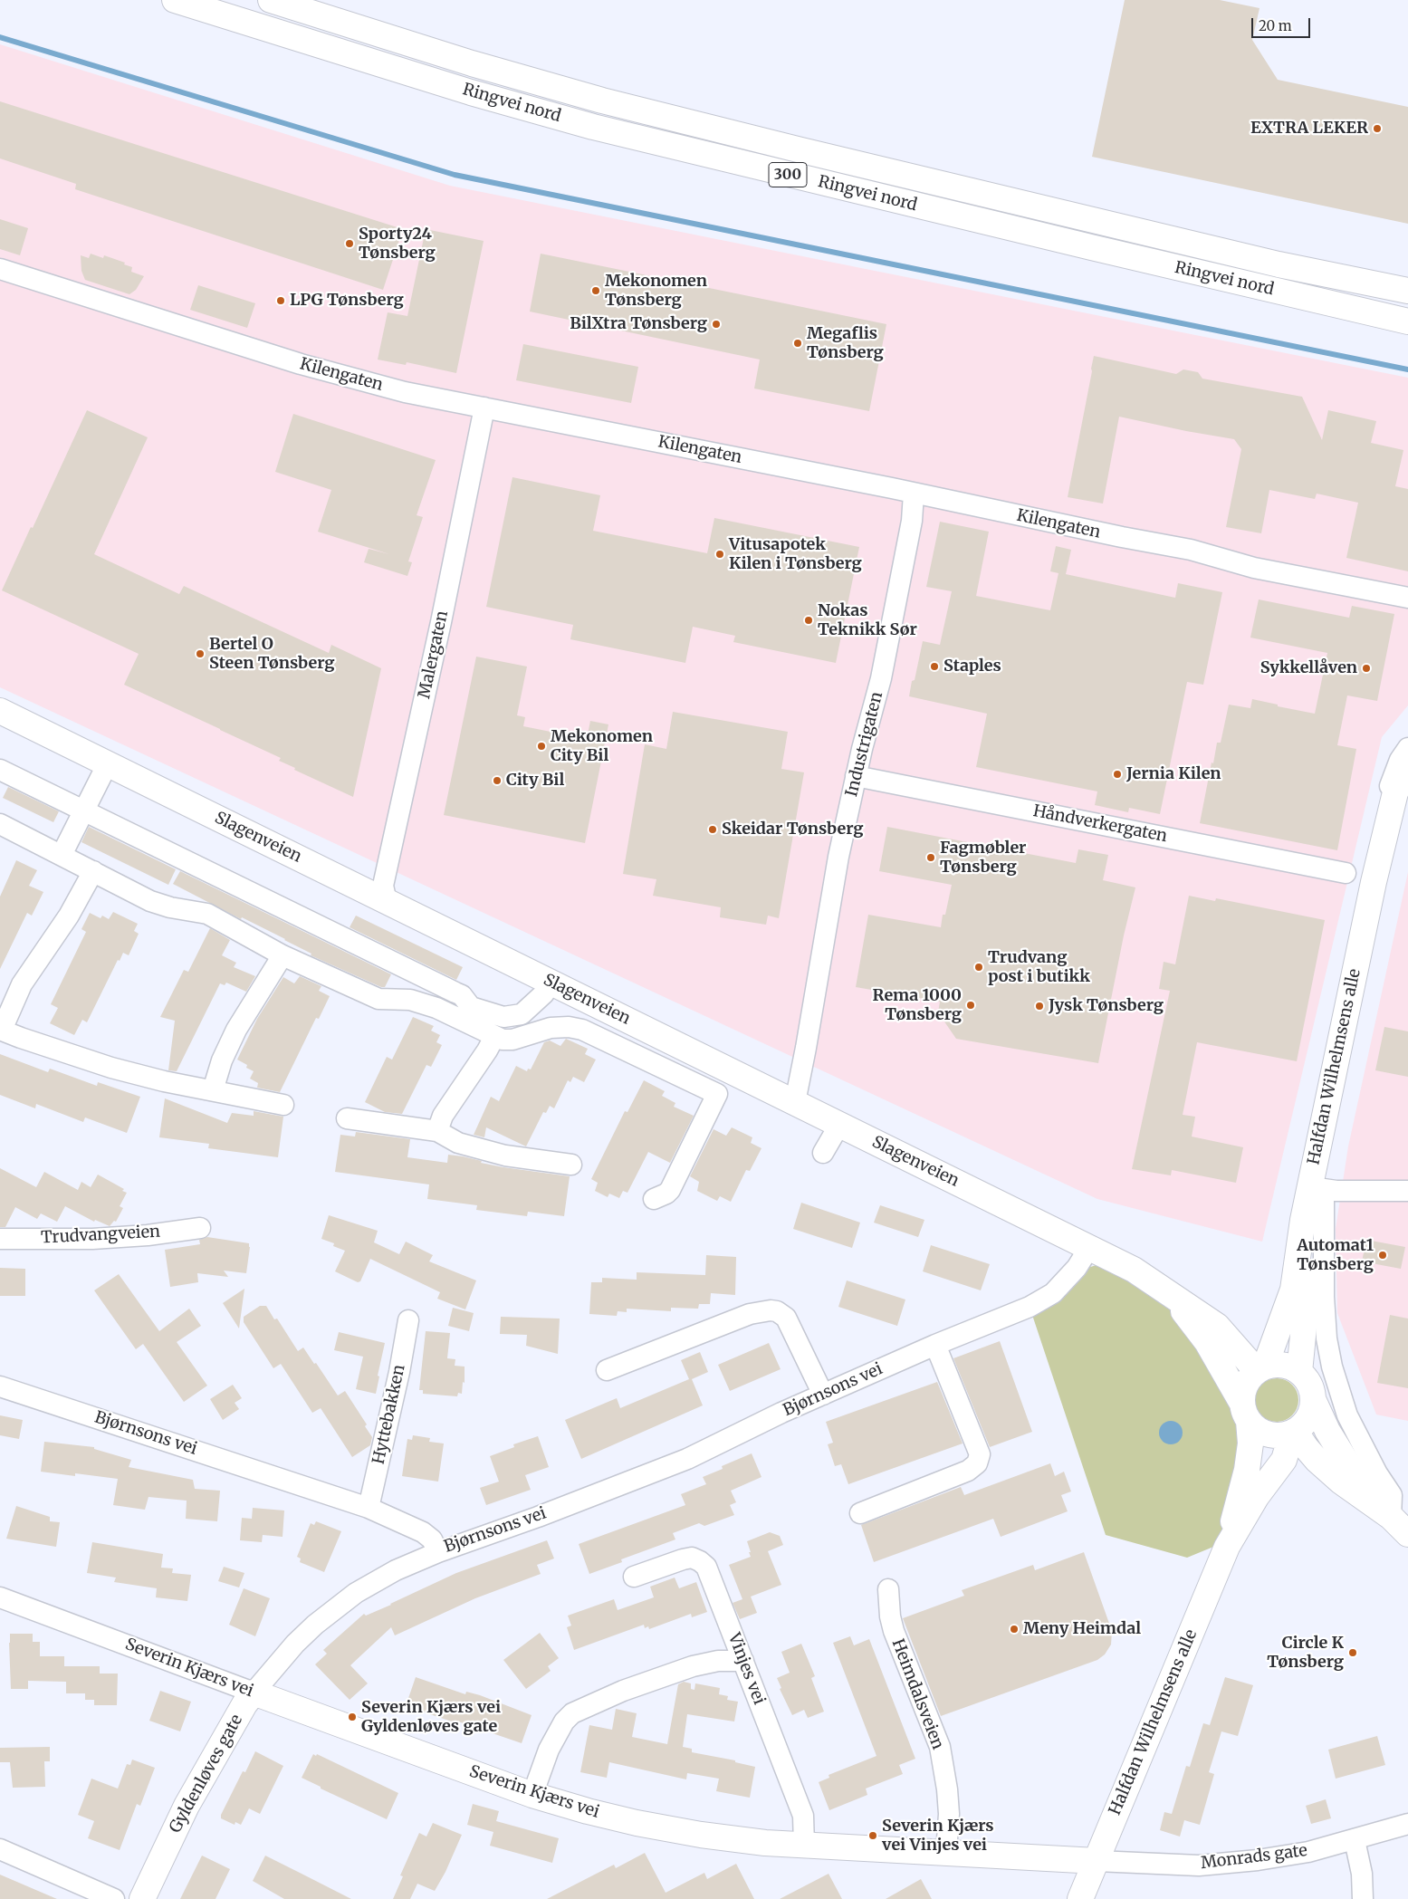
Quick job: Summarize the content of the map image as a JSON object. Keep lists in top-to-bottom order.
{
  "streets": {
    "main road": [
      "Ringvei nord",
      "300",
      "Slagenveien",
      "Halfdan Wilhelmsens alle",
      "Severin Kjærs vei",
      "Gyldenløves gate"
    ],
    "street": [
      "Kilengaten",
      "Malergaten",
      "Industrigaten",
      "Håndverkergaten",
      "Trudvangveien",
      "Bjørnsons vei",
      "Hyttebakken",
      "Vinjes vei",
      "Heimdalsveien",
      "Monrads gate"
    ]
  },
  "crossings": [
    ["Kilengaten", "Malergaten"],
    ["Kilengaten", "Industrigaten"],
    ["Malergaten", "Slagenveien"],
    ["Industrigaten", "Håndverkergaten"],
    ["Industrigaten", "Slagenveien"],
    ["Slagenveien", "Halfdan Wilhelmsens alle"],
    ["Slagenveien", "Bjørnsons vei"],
    ["Halfdan Wilhelmsens alle", "Severin Kjærs vei"],
    ["Halfdan Wilhelmsens alle", "Monrads gate"],
    ["Bjørnsons vei", "Hyttebakken"],
    ["Bjørnsons vei", "Gyldenløves gate"],
    ["Severin Kjærs vei", "Vinjes vei"],
    ["Severin Kjærs vei", "Heimdalsveien"],
    ["Severin Kjærs vei", "Gyldenløves gate"],
    ["Severin Kjærs vei", "Monrads gate"]
  ],
  "places": [
    "EXTRA LEKER",
    "Sporty24 Tønsberg",
    "Mekonomen Tønsberg",
    "LPG Tønsberg",
    "BilXtra Tønsberg",
    "Megaflis Tønsberg",
    "Vitusapotek Kilen i Tønsberg",
    "Nokas Teknikk Sør",
    "Bertel O Steen Tønsberg",
    "Staples",
    "Sykkellåven",
    "Mekonomen City Bil",
    "Jernia Kilen",
    "City Bil",
    "Skeidar Tønsberg",
    "Fagmøbler Tønsberg",
    "Trudvang post i butikk",
    "Rema 1000 Tønsberg",
    "Jysk Tønsberg",
    "Automat1 Tønsberg",
    "Meny Heimdal",
    "Circle K Tønsberg",
    "Severin Kjærs vei Gyldenløves gate",
    "Severin Kjærs vei Vinjes vei"
  ],
  "scale_bar": "20 m"
}
